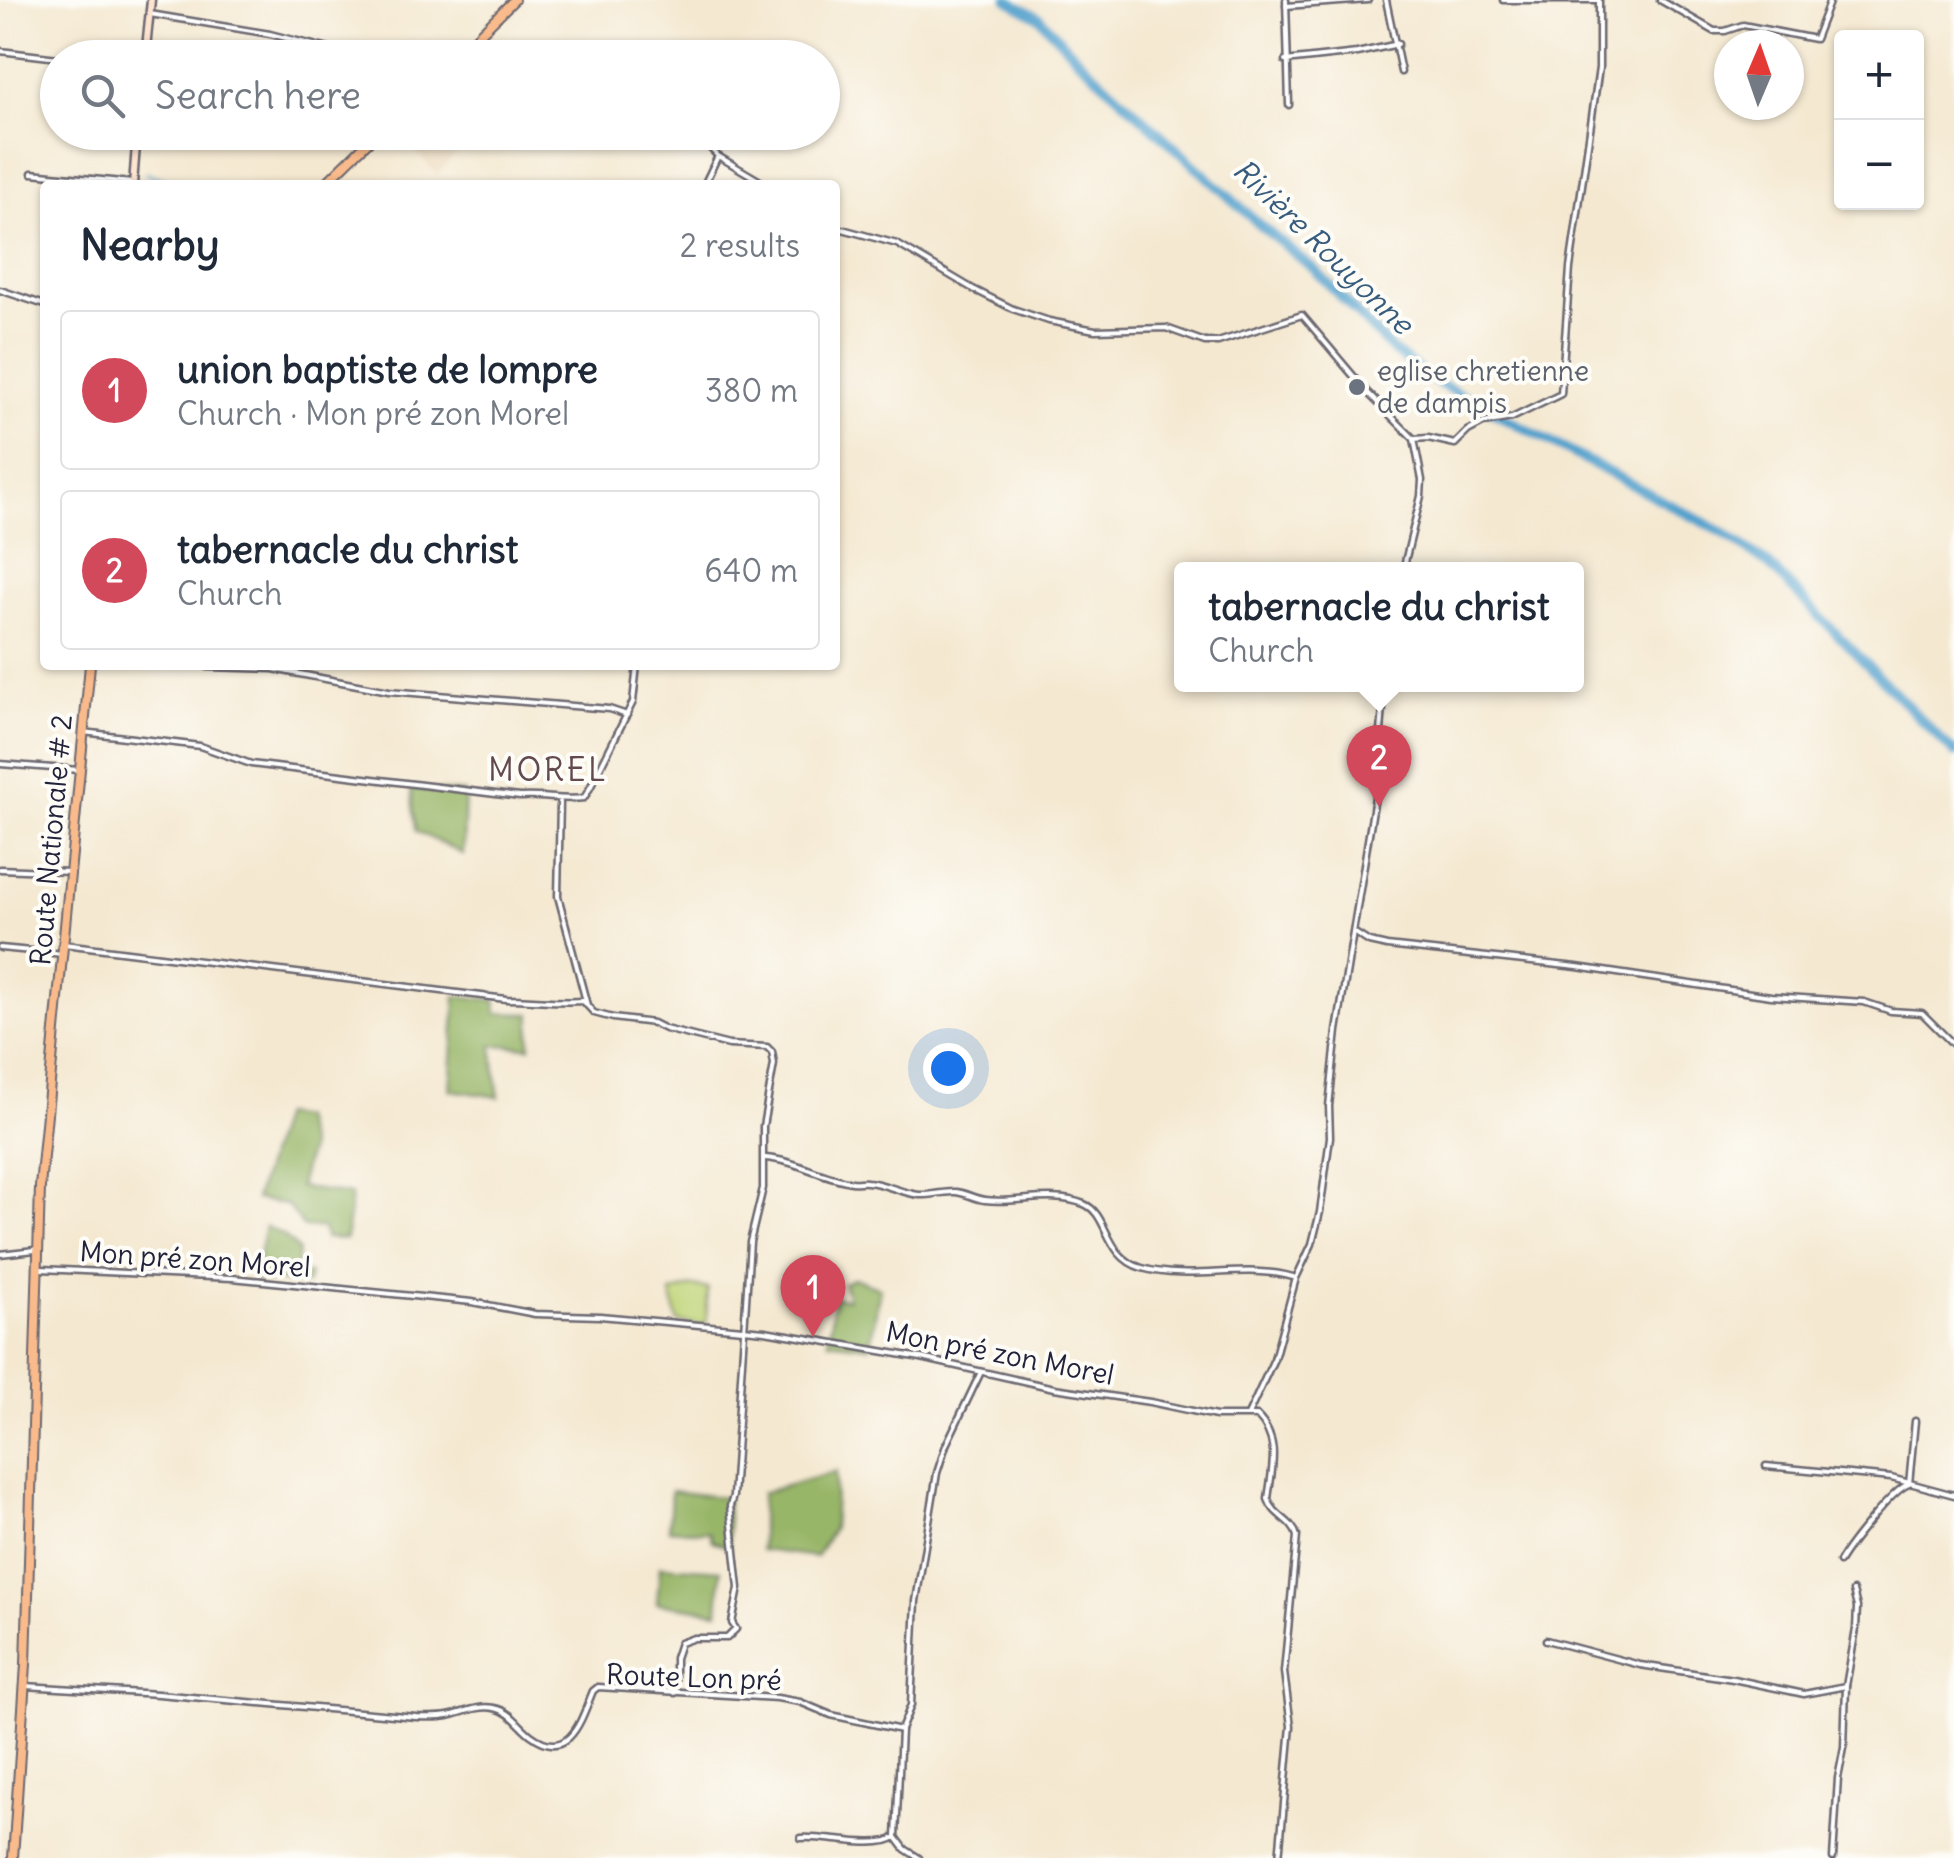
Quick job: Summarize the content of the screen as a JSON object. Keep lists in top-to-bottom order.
{
  "streets": {
    "main road": ["Route Nationale # 2"],
    "street": ["Mon pré zon Morel", "Route Lon pré"]
  },
  "crossings": [
    ["Route Nationale # 2", "Mon pré zon Morel"],
    ["Route Nationale # 2", "Route Lon pré"]
  ],
  "districts": ["MOREL"],
  "water": ["Rivière Rouyonne"],
  "places": ["eglise chretienne de dampis"],
  "north": "top",
  "page": {
    "map_buttons": ["+", "−"],
    "search": "Search here",
    "heading": ["Nearby", "2 results"],
    "list": [
      {
        "mark": "1",
        "name": "union baptiste de lompre",
        "note": "Church · Mon pré zon Morel",
        "value": "380 m"
      },
      {
        "mark": "2",
        "name": "tabernacle du christ",
        "note": "Church",
        "value": "640 m"
      }
    ],
    "popup": ["tabernacle du christ", "Church"],
    "pins": ["2", "1"]
  }
}
